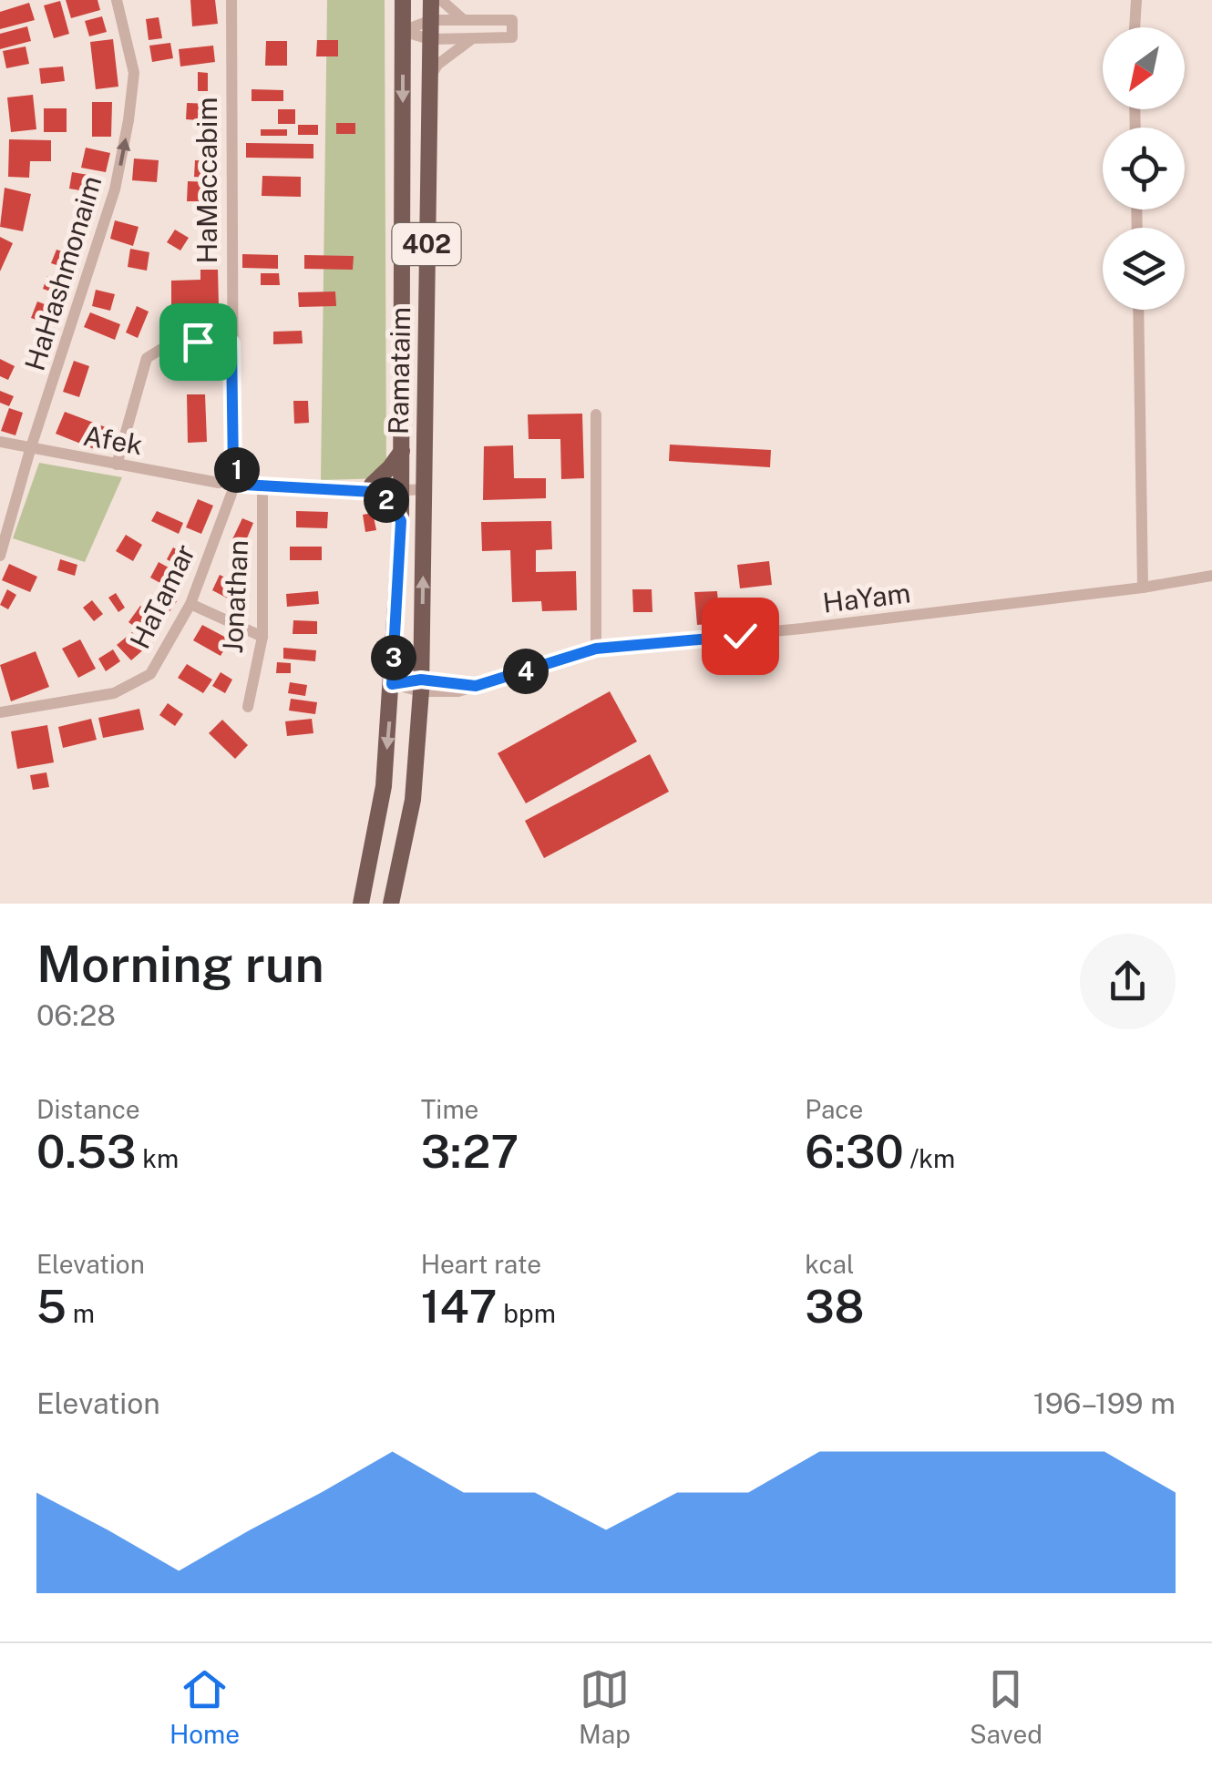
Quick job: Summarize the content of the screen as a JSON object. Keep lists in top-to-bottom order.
{
  "streets": {
    "main road": ["402", "Ramataim"],
    "street": [
      "HaMaccabim",
      "HaHashmonaim",
      "Afek",
      "HaTamar",
      "Jonathan",
      "HaYam"
    ]
  },
  "crossings": [
    ["HaMaccabim", "Afek"],
    ["HaMaccabim", "HaTamar"],
    ["HaHashmonaim", "Afek"],
    ["Ramataim", "HaYam"],
    ["Afek", "HaTamar"]
  ],
  "one_way": ["HaHashmonaim"],
  "north": "bottom left",
  "page": {
    "pins": [
      "1",
      "2",
      "3",
      "4"
    ],
    "heading": ["Morning run", "06:28"],
    "stats": [
      ["Distance", "0.53 km"],
      ["Time", "3:27"],
      ["Pace", "6:30 /km"],
      ["Elevation", "5 m"],
      ["Heart rate", "147 bpm"],
      ["kcal", "38"]
    ],
    "chart": ["Elevation", "196–199 m"],
    "tabs": ["Home", "Map", "Saved"]
  }
}
